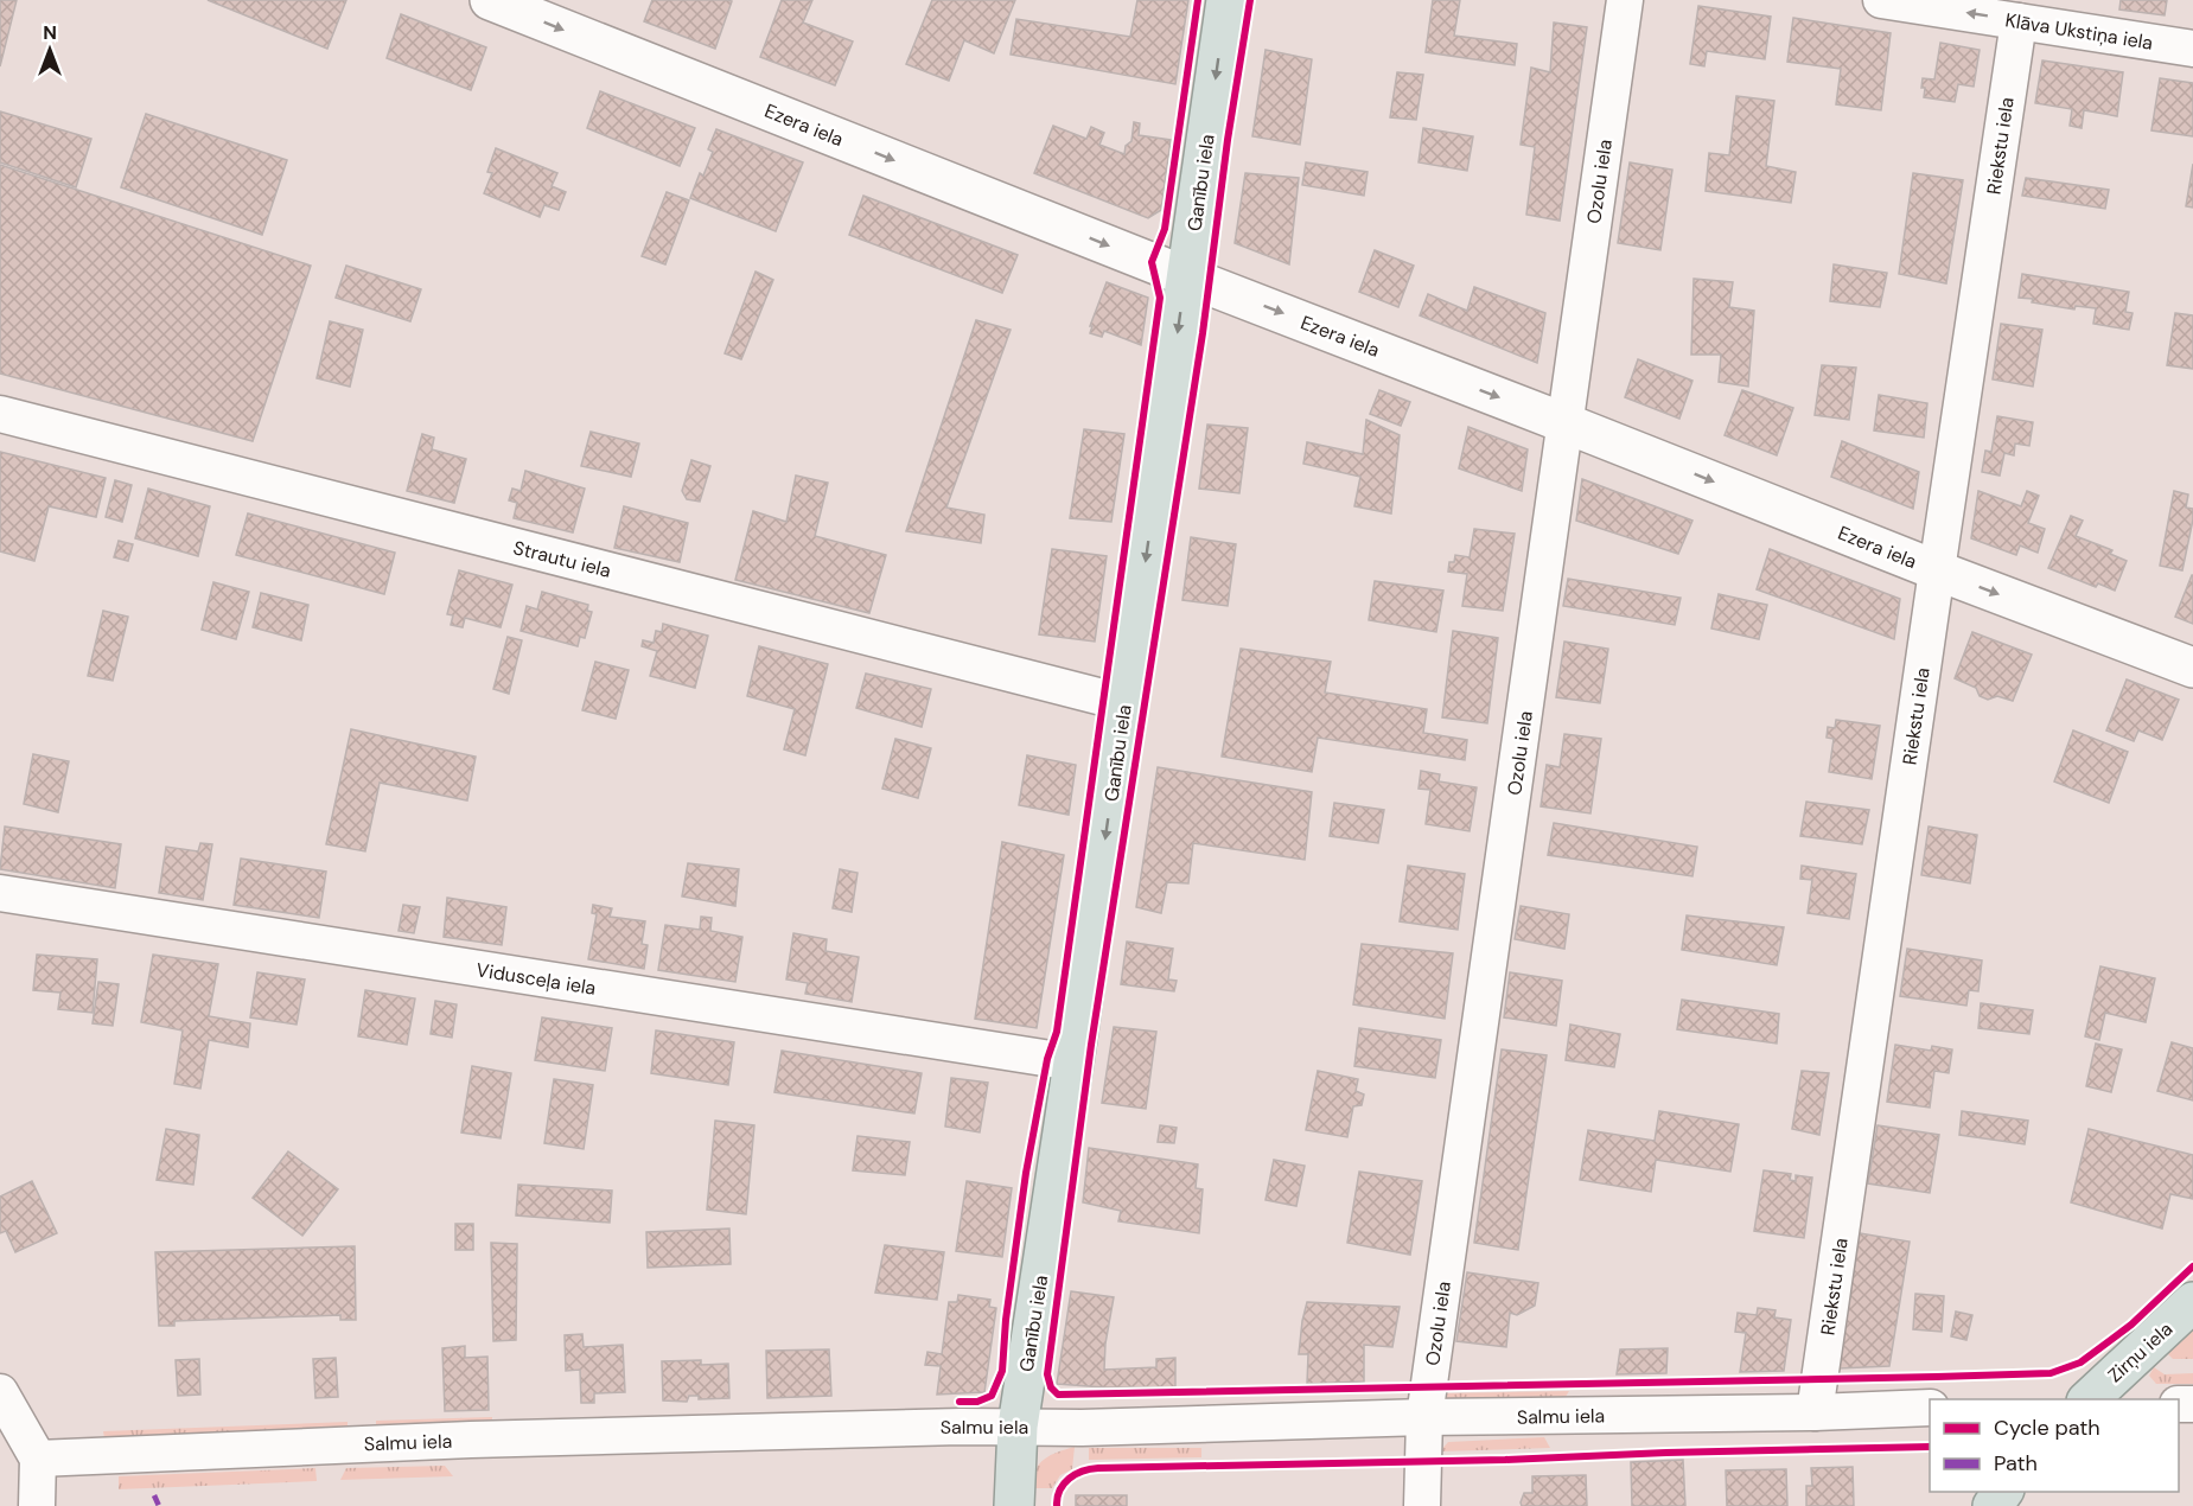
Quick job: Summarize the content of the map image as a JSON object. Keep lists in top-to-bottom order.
{
  "streets": {
    "highway": ["Ganību iela", "Zirņu iela"],
    "street": [
      "Klāva Ukstiņa iela",
      "Ezera iela",
      "Riekstu iela",
      "Ozolu iela",
      "Strautu iela",
      "Vidusceļa iela",
      "Salmu iela"
    ]
  },
  "crossings": [
    ["Klāva Ukstiņa iela", "Riekstu iela"],
    ["Ezera iela", "Riekstu iela"],
    ["Ezera iela", "Ozolu iela"],
    ["Ezera iela", "Ganību iela"],
    ["Riekstu iela", "Salmu iela"],
    ["Ozolu iela", "Salmu iela"],
    ["Ganību iela", "Strautu iela"],
    ["Ganību iela", "Vidusceļa iela"],
    ["Ganību iela", "Salmu iela"]
  ],
  "one_way": ["Klāva Ukstiņa iela", "Ezera iela", "Ganību iela"],
  "legend": ["Cycle path", "Path"],
  "north": "top"
}
